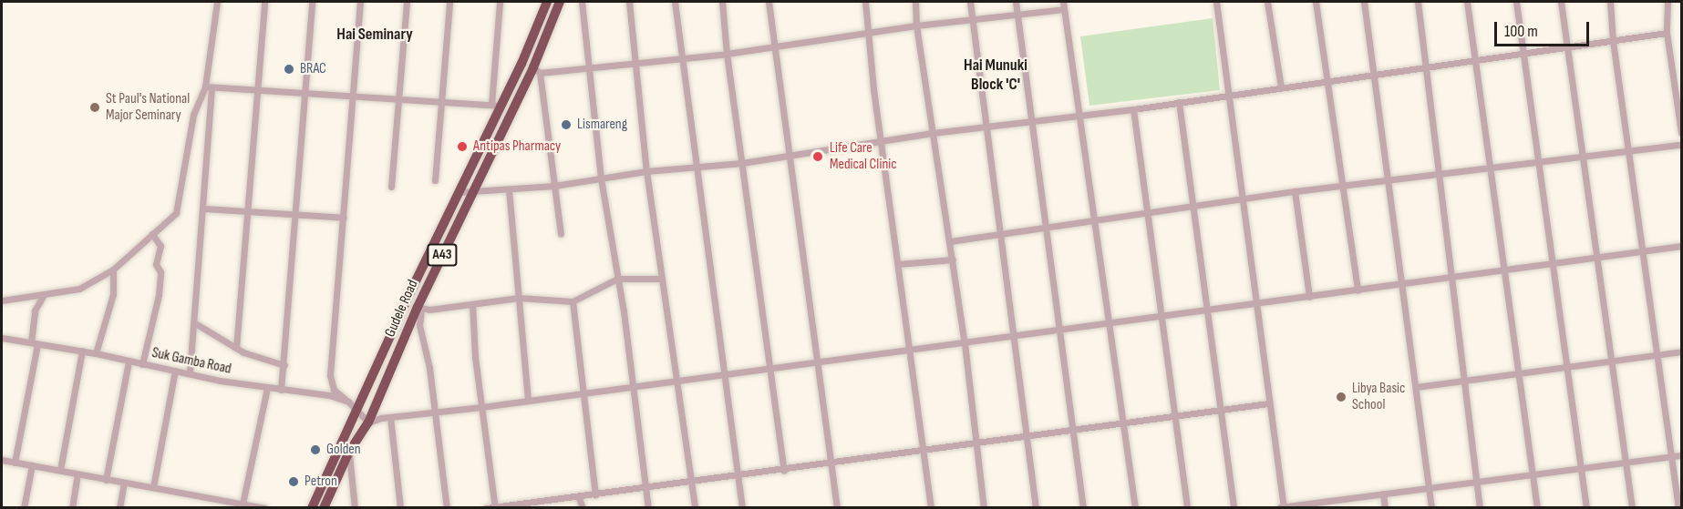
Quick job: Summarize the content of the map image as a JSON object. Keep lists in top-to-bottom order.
{
  "streets": {
    "highway": ["A43", "Gudele Road"],
    "street": ["Suk Gamba Road"]
  },
  "crossings": [
    ["Gudele Road", "Suk Gamba Road"]
  ],
  "districts": ["Hai Seminary", "Hai Munuki Block 'C'"],
  "places": [
    "BRAC",
    "St Paul's National Major Seminary",
    "Lismareng",
    "Antipas Pharmacy",
    "Life Care Medical Clinic",
    "Libya Basic School",
    "Golden",
    "Petron"
  ],
  "scale_bar": "100 m"
}
